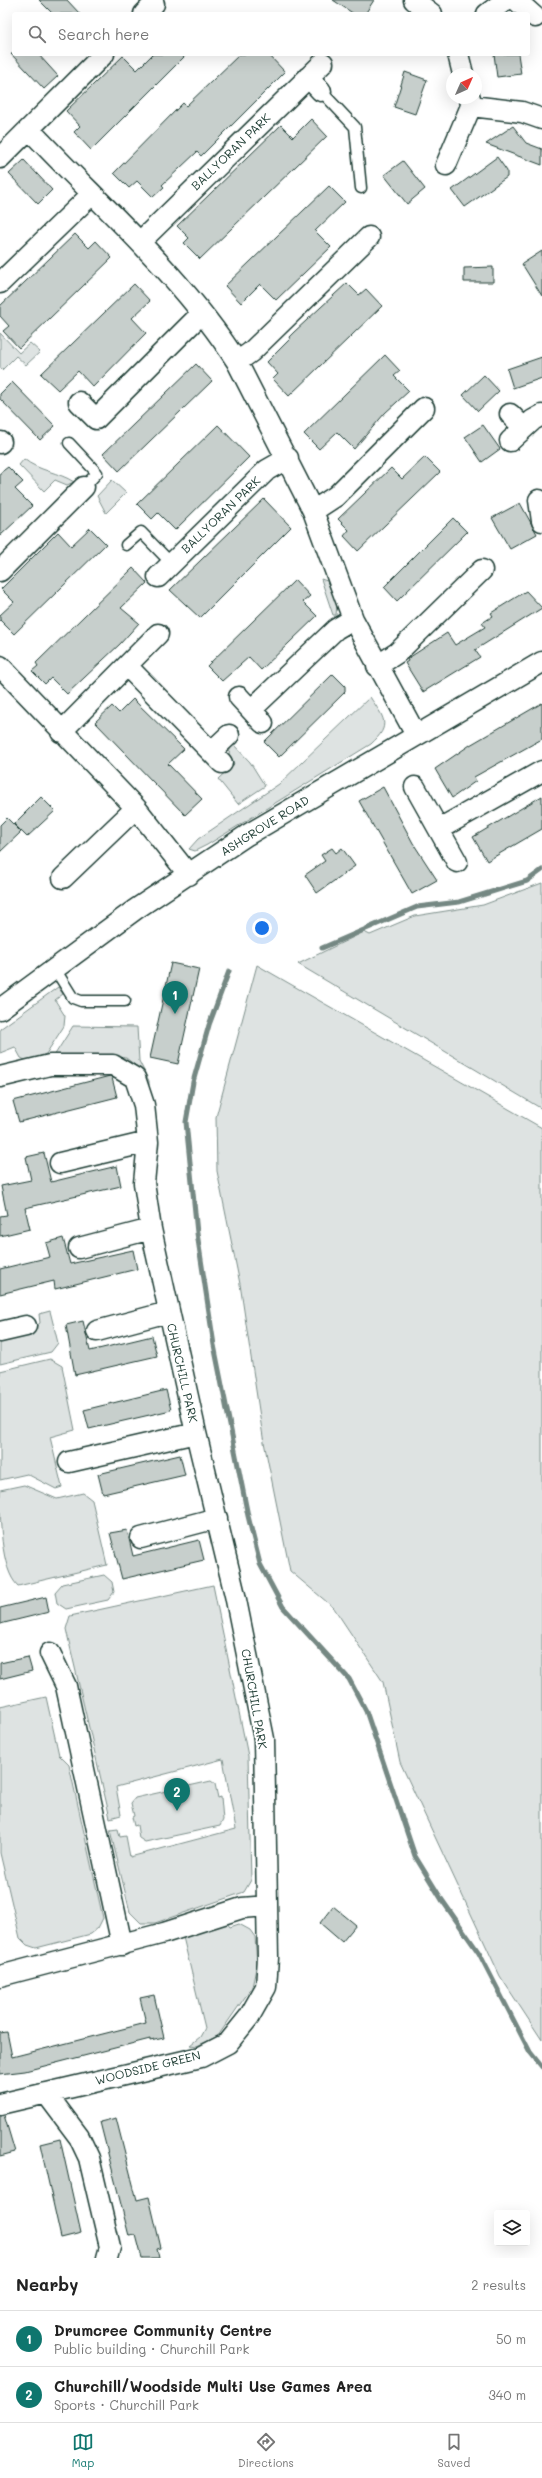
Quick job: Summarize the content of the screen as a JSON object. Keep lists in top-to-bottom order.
{
  "streets": {
    "street": [
      "BALLYORAN PARK",
      "ASHGROVE ROAD",
      "CHURCHILL PARK",
      "WOODSIDE GREEN"
    ]
  },
  "crossings": [
    ["CHURCHILL PARK", "WOODSIDE GREEN"]
  ],
  "north": "top right",
  "page": {
    "search": "Search here",
    "pins": ["1", "2"],
    "heading": ["Nearby", "2 results"],
    "list": [
      {
        "mark": "1",
        "name": "Drumcree Community Centre",
        "note": "Public building · Churchill Park",
        "value": "50 m"
      },
      {
        "mark": "2",
        "name": "Churchill/Woodside Multi Use Games Area",
        "note": "Sports · Churchill Park",
        "value": "340 m"
      }
    ],
    "nav": ["Map", "Directions", "Saved"]
  }
}
